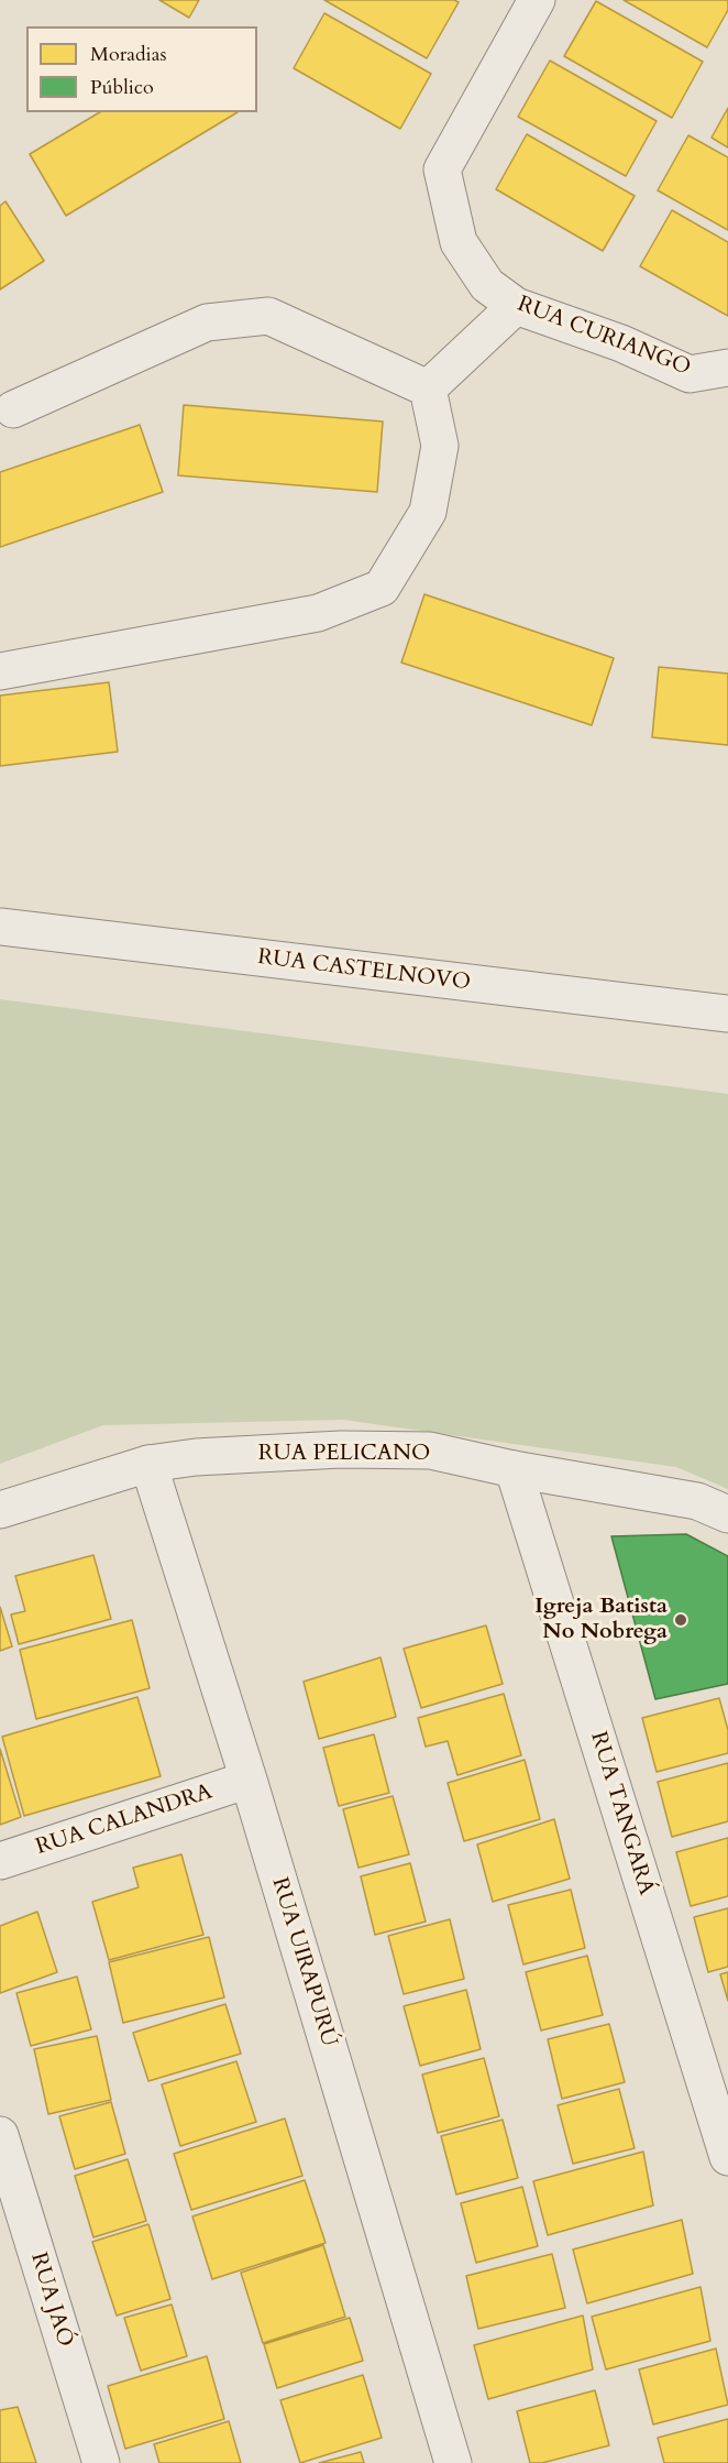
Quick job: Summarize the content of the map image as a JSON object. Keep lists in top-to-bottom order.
{
  "streets": {
    "street": [
      "RUA CURIANGO",
      "RUA CASTELNOVO",
      "RUA PELICANO",
      "RUA TANGARÁ",
      "RUA CALANDRA",
      "RUA UIRAPURÚ",
      "RUA JAÓ"
    ]
  },
  "crossings": [
    ["RUA PELICANO", "RUA TANGARÁ"],
    ["RUA PELICANO", "RUA UIRAPURÚ"],
    ["RUA CALANDRA", "RUA UIRAPURÚ"]
  ],
  "places": ["Igreja Batista No Nobrega"],
  "legend": ["Moradias", "Público"]
}
